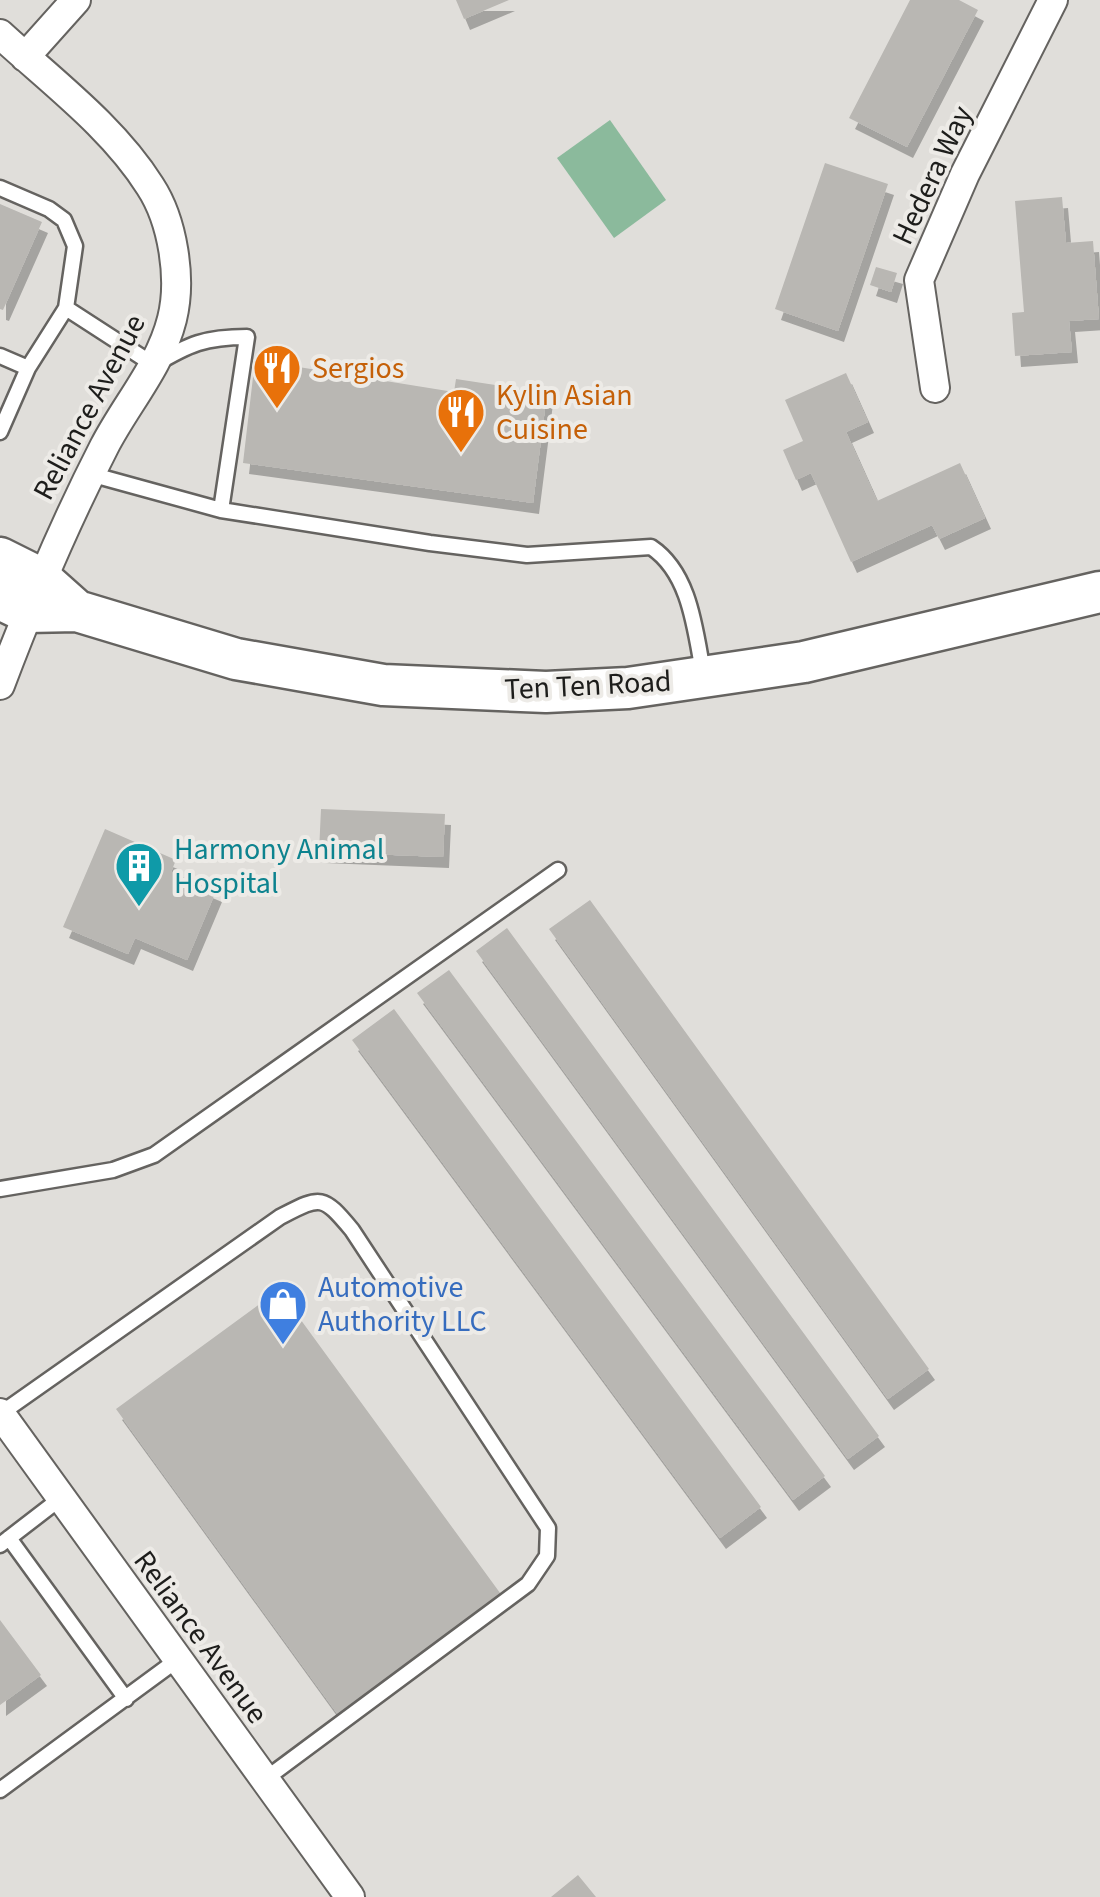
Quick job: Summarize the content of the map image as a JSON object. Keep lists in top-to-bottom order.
{
  "streets": {
    "main road": ["Ten Ten Road"],
    "street": ["Hedera Way", "Reliance Avenue"]
  },
  "crossings": [
    ["Reliance Avenue", "Ten Ten Road"]
  ],
  "places": {
    "restaurant": ["Sergios", "Kylin Asian Cuisine"],
    "building": ["Harmony Animal Hospital"],
    "shop": ["Automotive Authority LLC"]
  }
}
